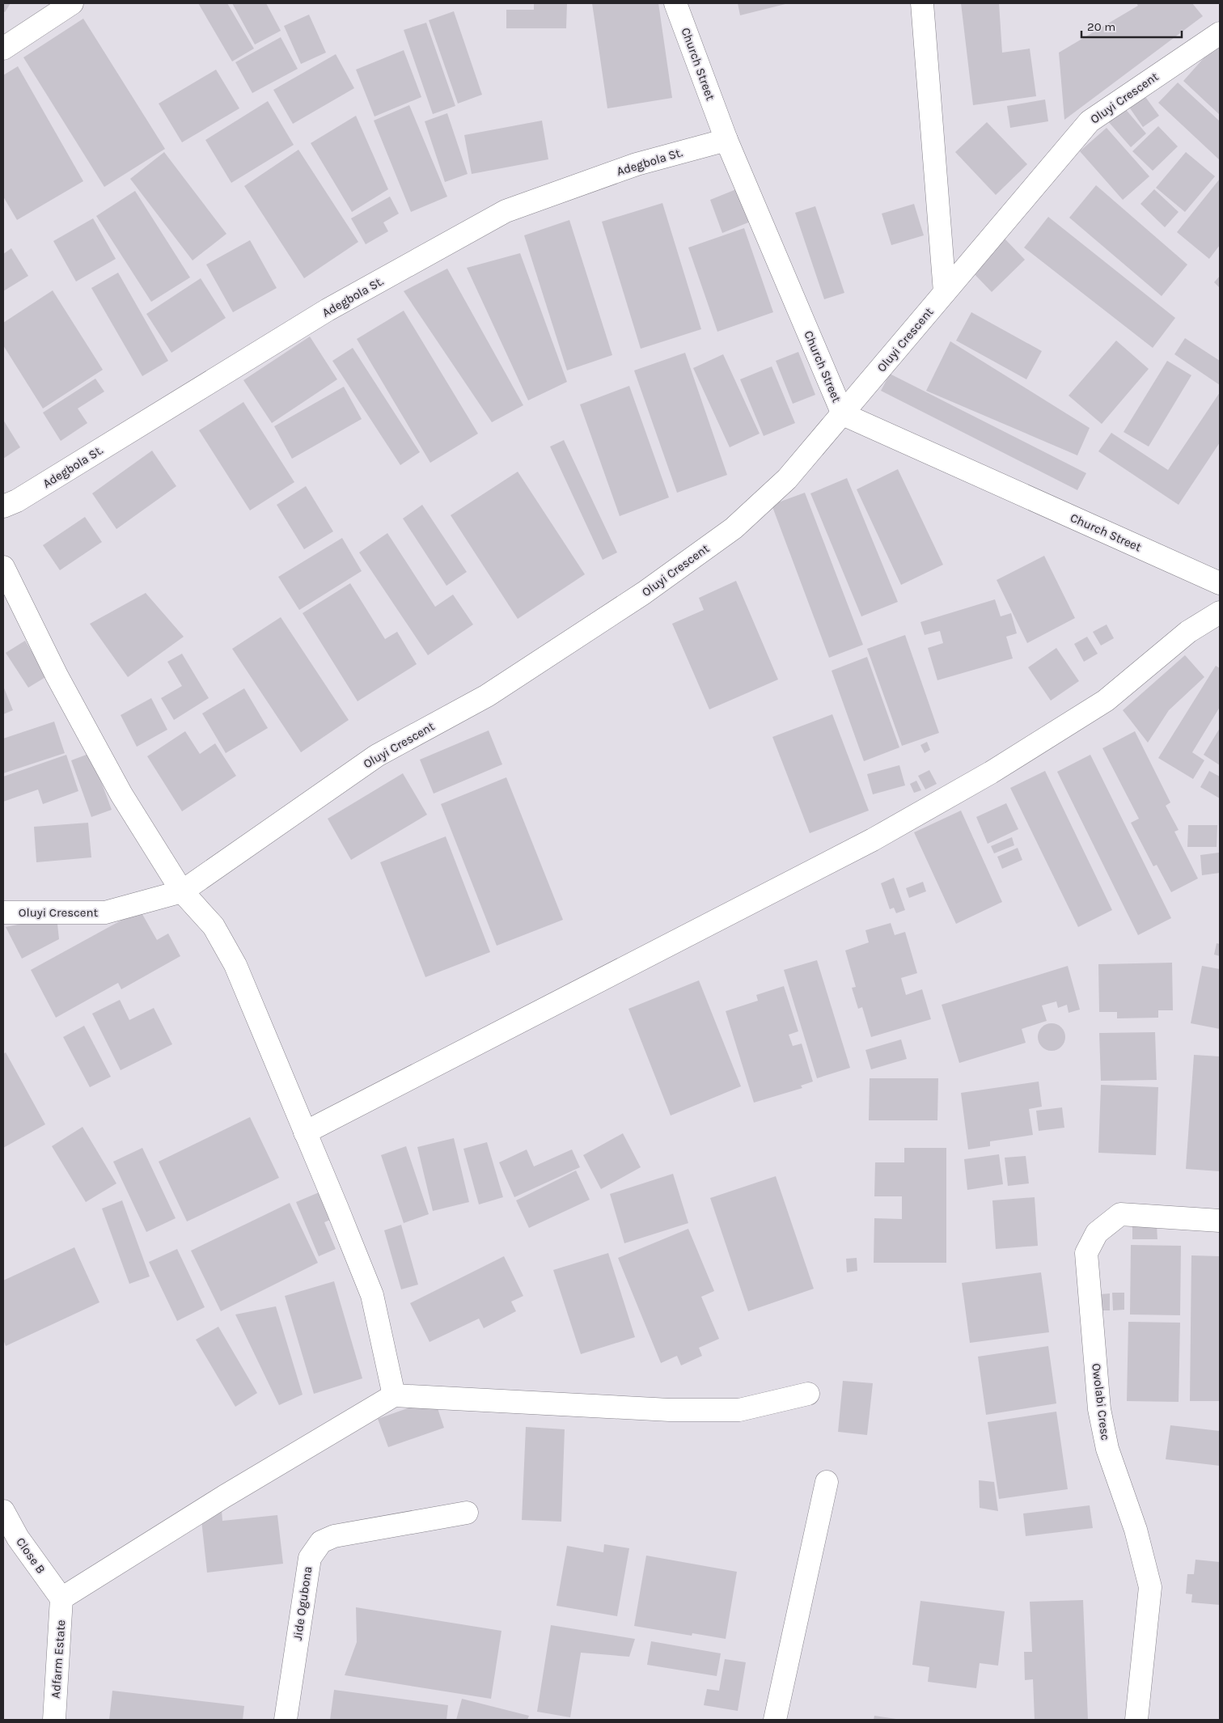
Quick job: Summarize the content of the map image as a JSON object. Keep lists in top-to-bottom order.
{
  "streets": {
    "street": [
      "Church Street",
      "Oluyi Crescent",
      "Adegbola St.",
      "Owolabi Cresc",
      "Close B",
      "Jide Ogubona",
      "Adfarm Estate"
    ]
  },
  "crossings": [
    ["Church Street", "Oluyi Crescent"],
    ["Church Street", "Adegbola St."],
    ["Close B", "Adfarm Estate"]
  ],
  "scale_bar": "20 m"
}
